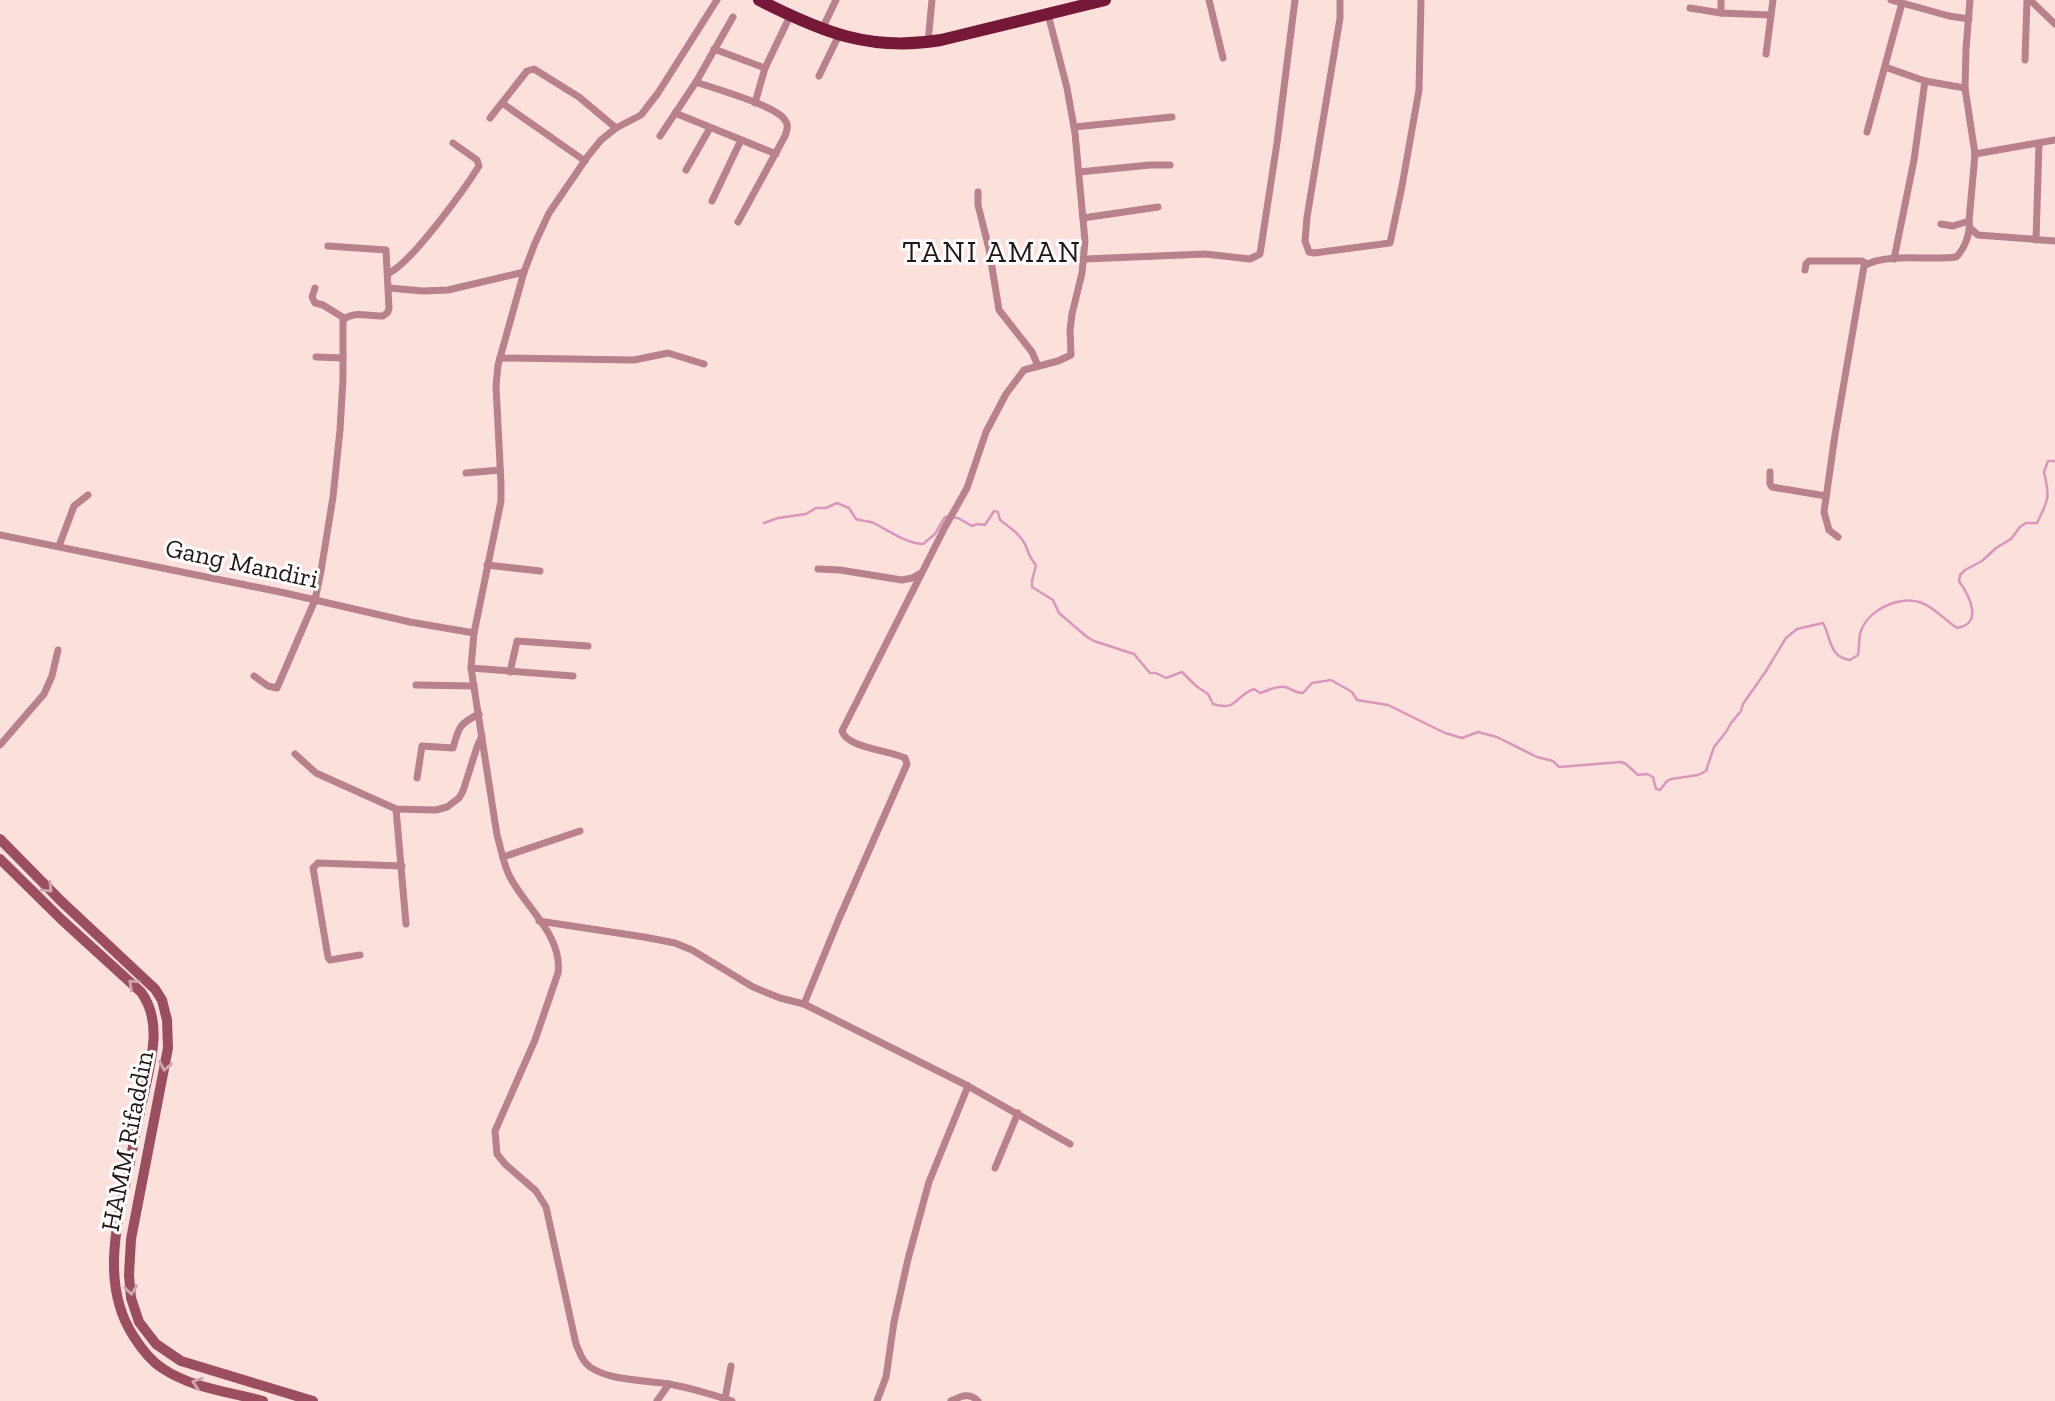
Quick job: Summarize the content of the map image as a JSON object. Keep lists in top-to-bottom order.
{
  "streets": {
    "main road": ["HAMM Rifaddin"],
    "street": ["Gang Mandiri"]
  },
  "districts": ["TANI AMAN"]
}
